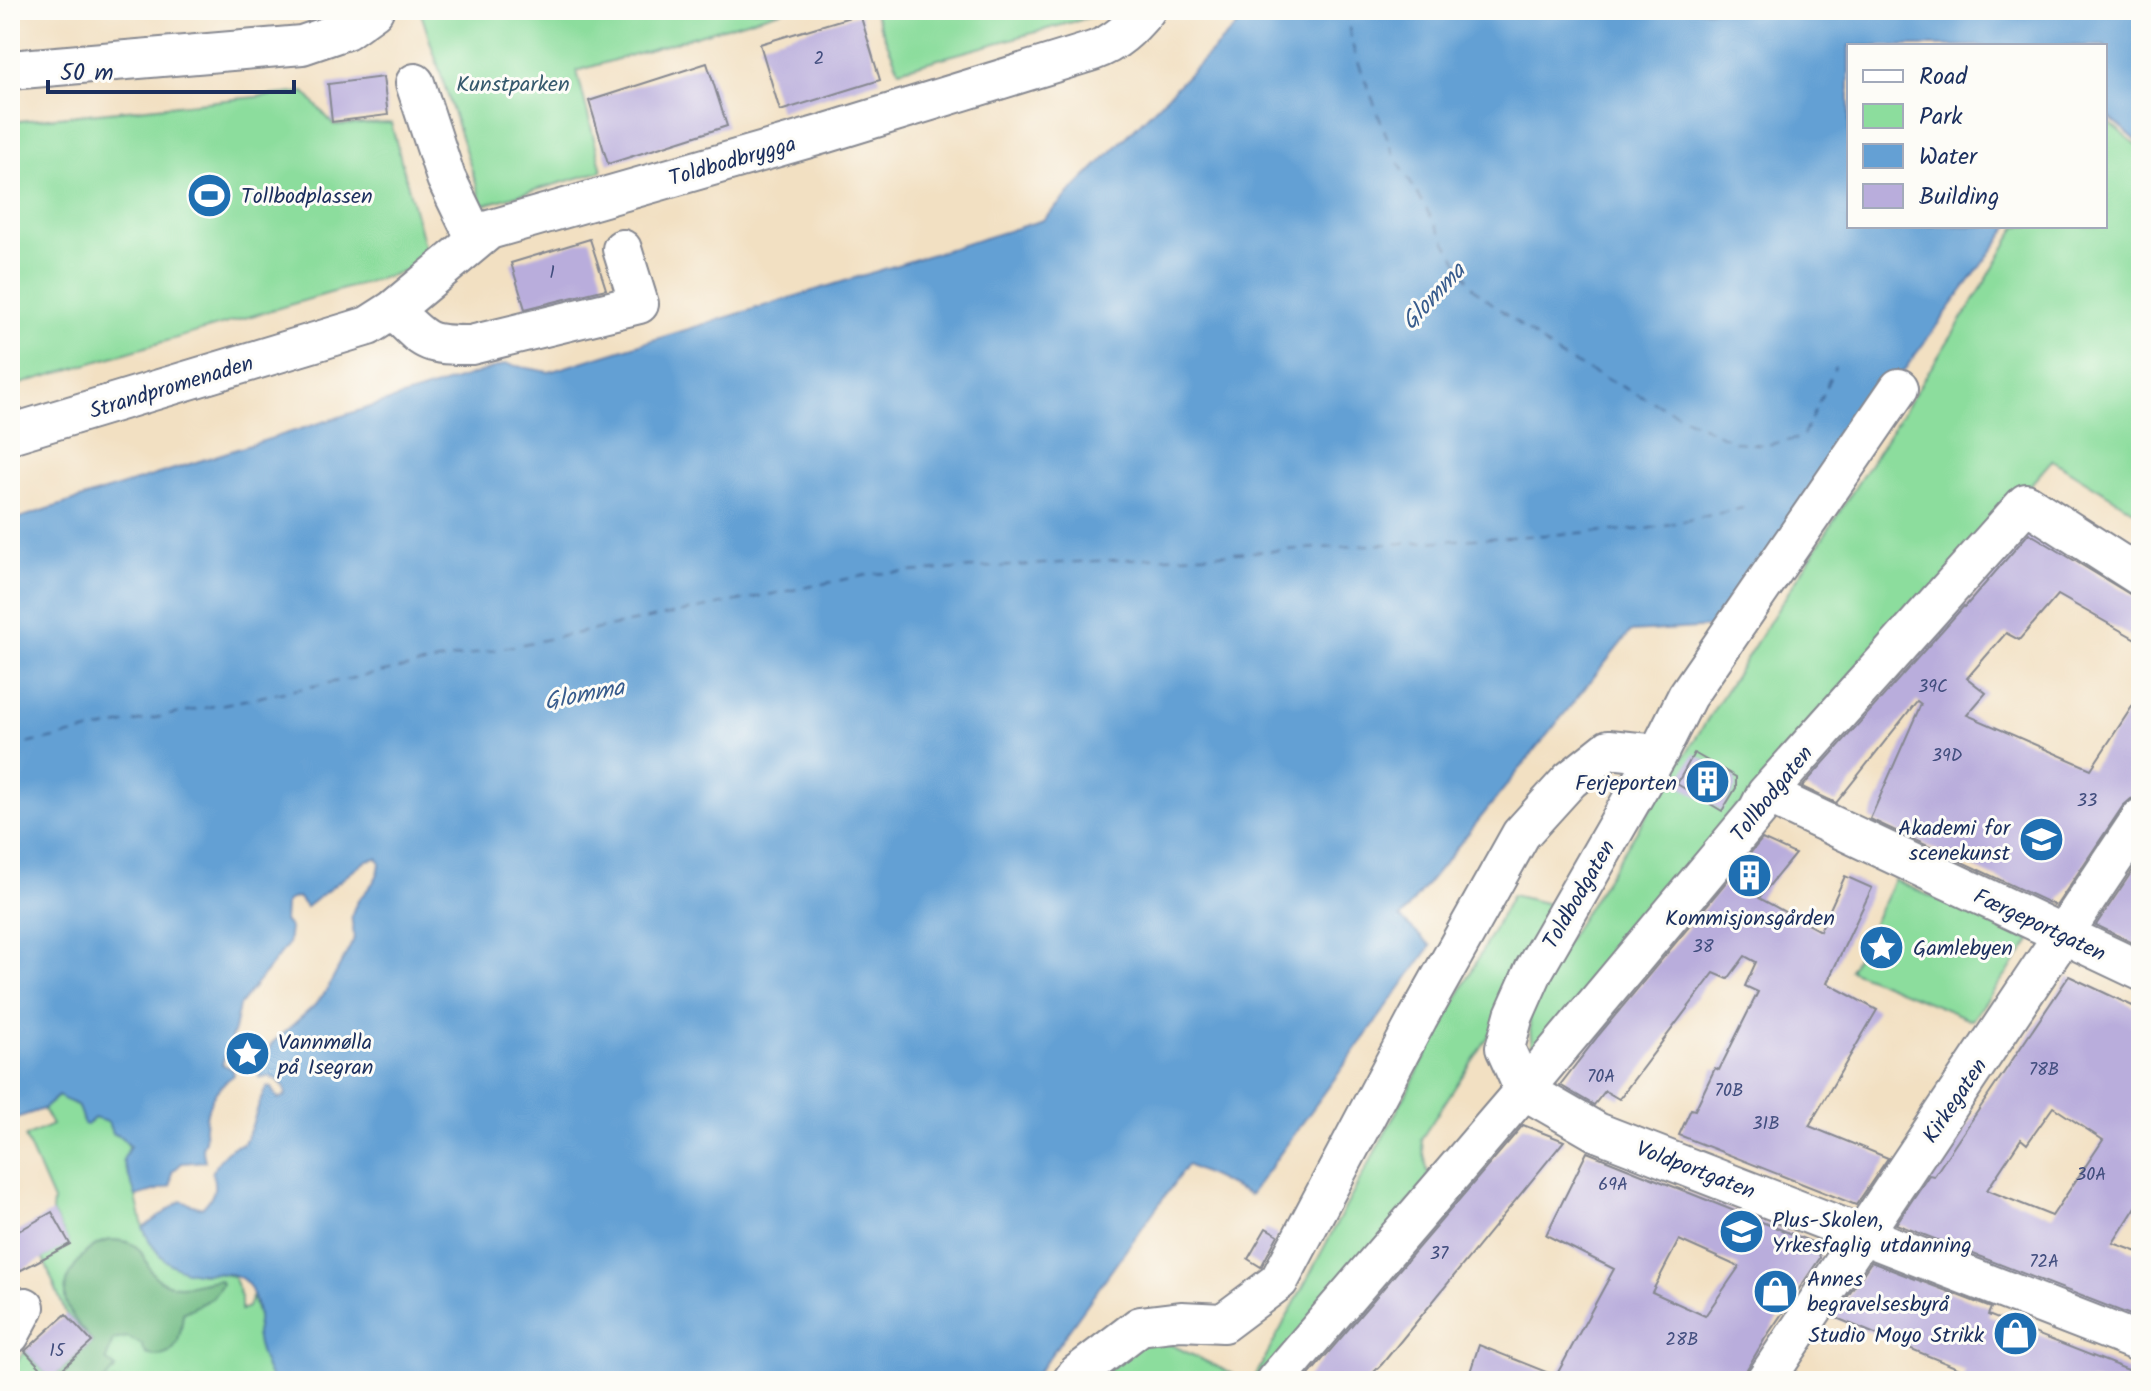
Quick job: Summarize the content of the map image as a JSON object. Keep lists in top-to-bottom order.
{
  "streets": {
    "street": [
      "Toldbodbrygga",
      "Strandpromenaden",
      "Tollbodgaten",
      "Toldbodgaten",
      "Færgeportgaten",
      "Kirkegaten",
      "Voldportgaten"
    ]
  },
  "crossings": [
    ["Toldbodbrygga", "Strandpromenaden"],
    ["Tollbodgaten", "Toldbodgaten"],
    ["Tollbodgaten", "Færgeportgaten"],
    ["Tollbodgaten", "Voldportgaten"],
    ["Toldbodgaten", "Voldportgaten"],
    ["Færgeportgaten", "Kirkegaten"],
    ["Kirkegaten", "Voldportgaten"]
  ],
  "water": ["Glomma"],
  "parks": ["Kunstparken"],
  "places": {
    "sports": ["Tollbodplassen"],
    "building": ["Ferjeporten", "Kommisjonsgården"],
    "school or university": ["Akademi for scenekunst", "Plus-Skolen, Yrkesfaglig utdanning"],
    "place": ["Gamlebyen", "Vannmølla på Isegran"],
    "shop": ["Annes begravelsesbyrå", "Studio Moyo Strikk"]
  },
  "house_numbers": [
    "2",
    "1",
    "39C",
    "39D",
    "33",
    "38",
    "78B",
    "70A",
    "70B",
    "31B",
    "30A",
    "69A",
    "37",
    "72A",
    "28B",
    "15"
  ],
  "legend": [
    "Road",
    "Park",
    "Water",
    "Building"
  ],
  "scale_bar": "50 m"
}
